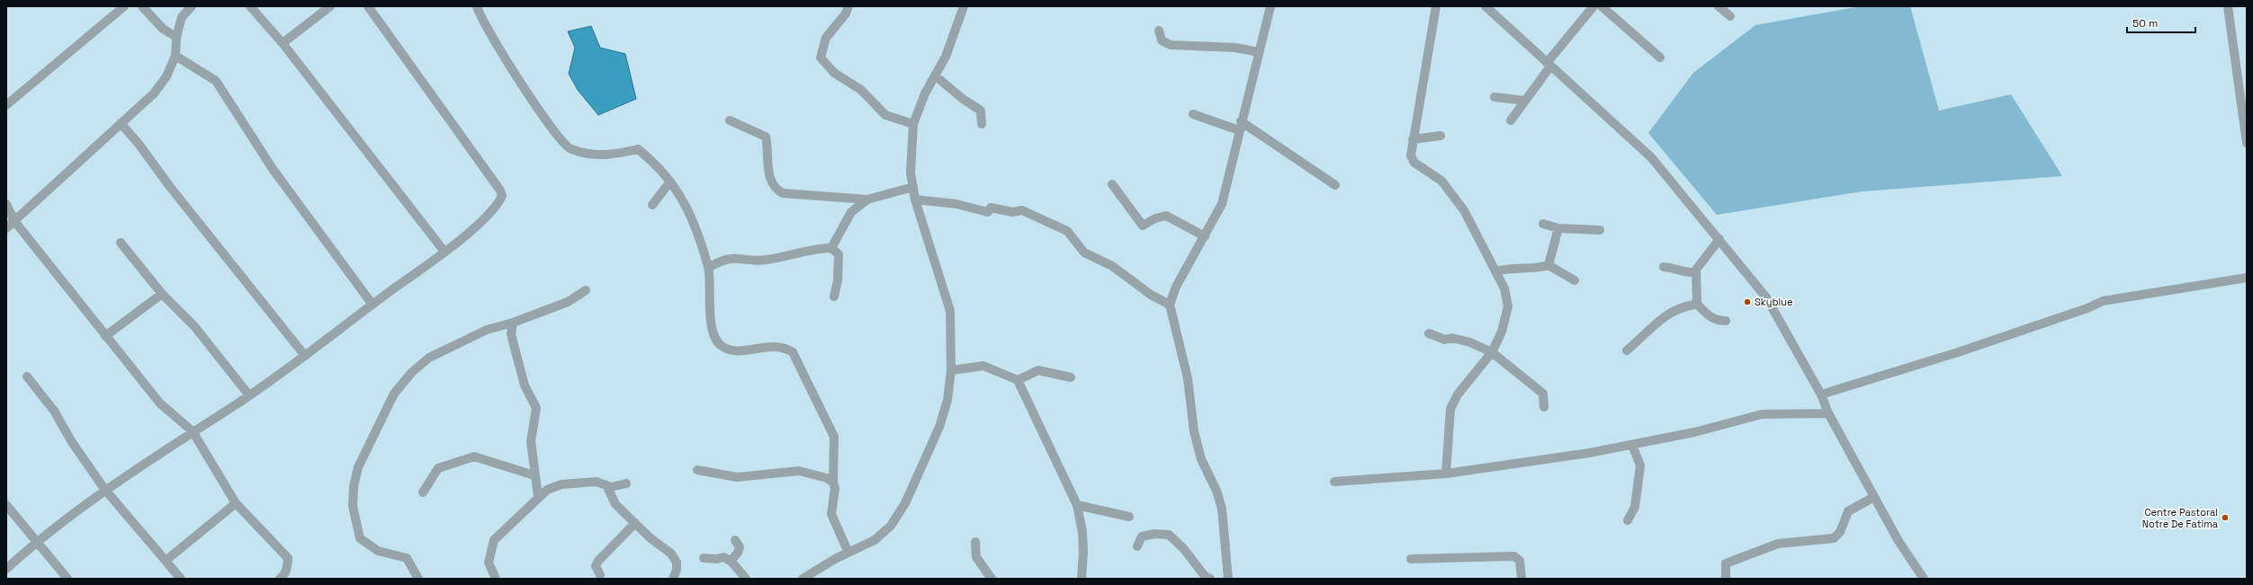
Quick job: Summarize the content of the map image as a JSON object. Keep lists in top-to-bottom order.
{
  "places": ["Skyblue", "Centre Pastoral Notre De Fatima"],
  "scale_bar": "50 m"
}
